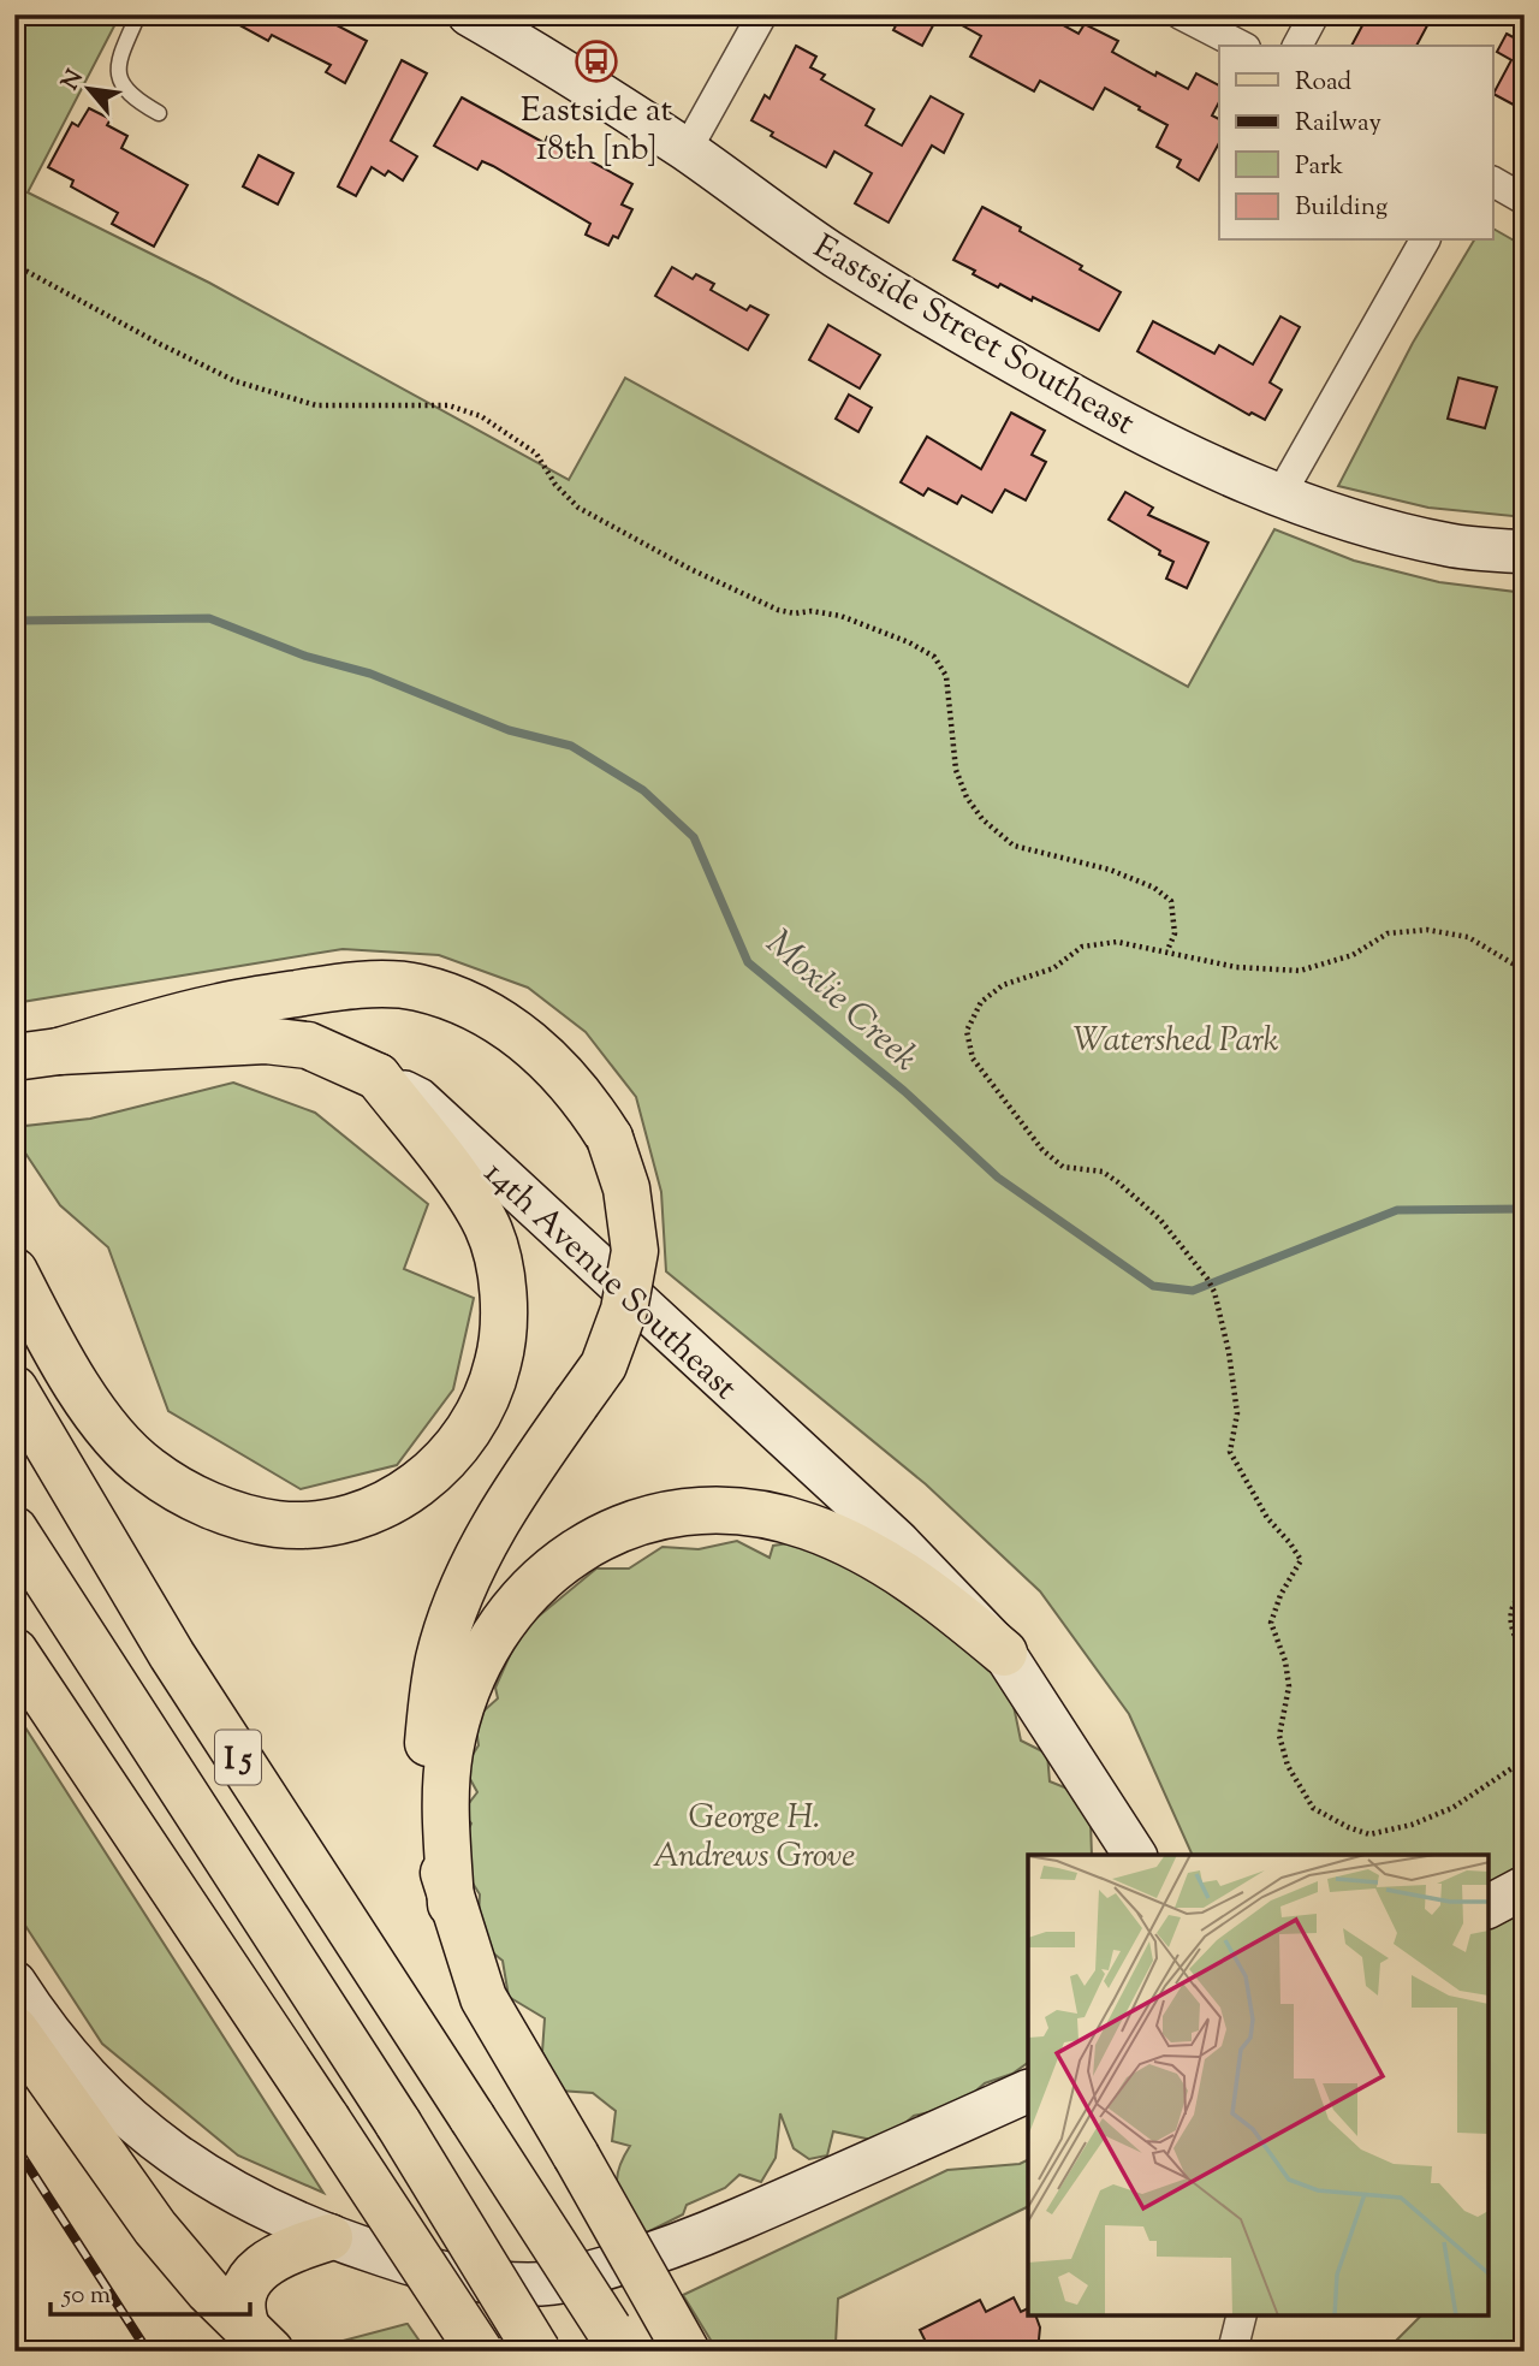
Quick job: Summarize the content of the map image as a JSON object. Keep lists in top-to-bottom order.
{
  "streets": {
    "main road": ["Eastside Street Southeast", "14th Avenue Southeast", "I 5"]
  },
  "water": ["Moxlie Creek"],
  "parks": ["Watershed Park", "George H. Andrews Grove"],
  "places": {
    "bus stop": ["Eastside at 18th [nb]"]
  },
  "legend": [
    "Road",
    "Railway",
    "Park",
    "Building"
  ],
  "scale_bar": "50 m",
  "north": "top left"
}
